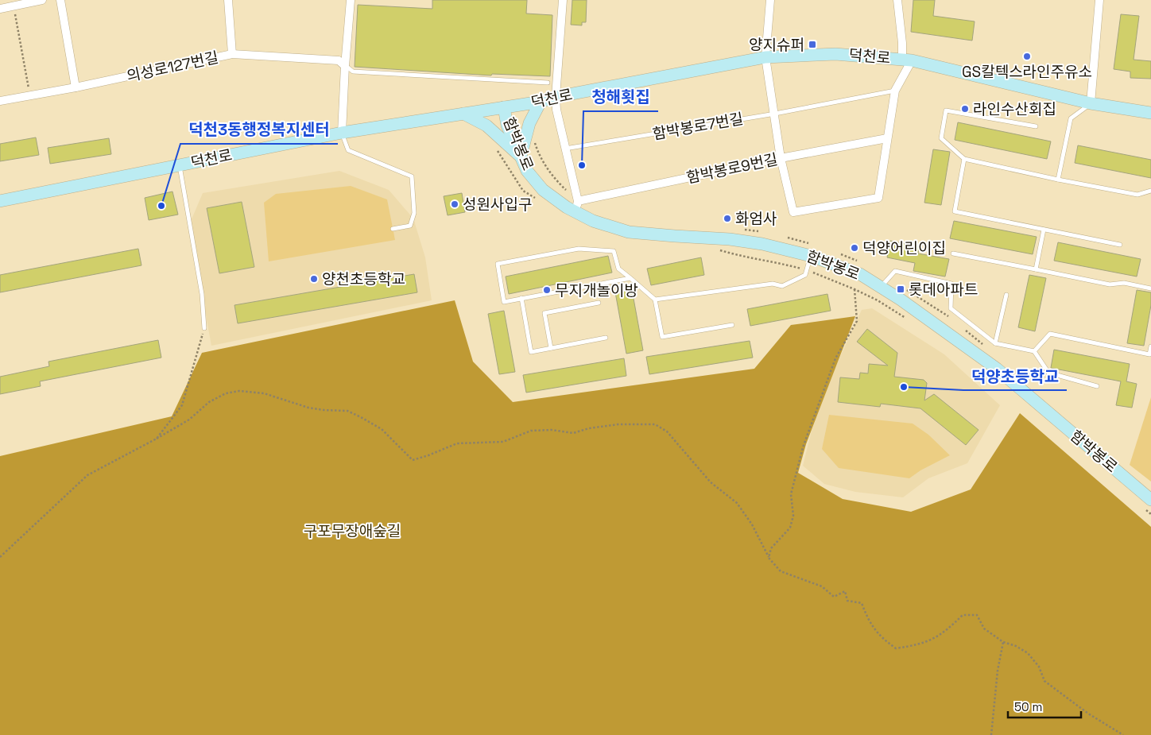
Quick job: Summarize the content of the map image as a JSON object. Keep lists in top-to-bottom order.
{
  "streets": {
    "main road": ["덕천로", "함박봉로"],
    "street": ["의성로127번길", "함박봉로9번길"],
    "lane": ["함박봉로7번길"]
  },
  "crossings": [
    ["덕천로", "함박봉로"],
    ["함박봉로", "함박봉로9번길"]
  ],
  "parks": ["구포무장애숲길"],
  "places": {
    "transit": ["양지슈퍼", "롯데아파트"],
    "other": [
      "GS칼텍스라인주유소",
      "라인수산회집",
      "청해횟집",
      "성원사입구",
      "덕천3동행정복지센터",
      "화엄사",
      "덕양어린이집",
      "양천초등학교",
      "무지개놀이방",
      "덕양초등학교"
    ]
  },
  "scale_bar": "50 m"
}
